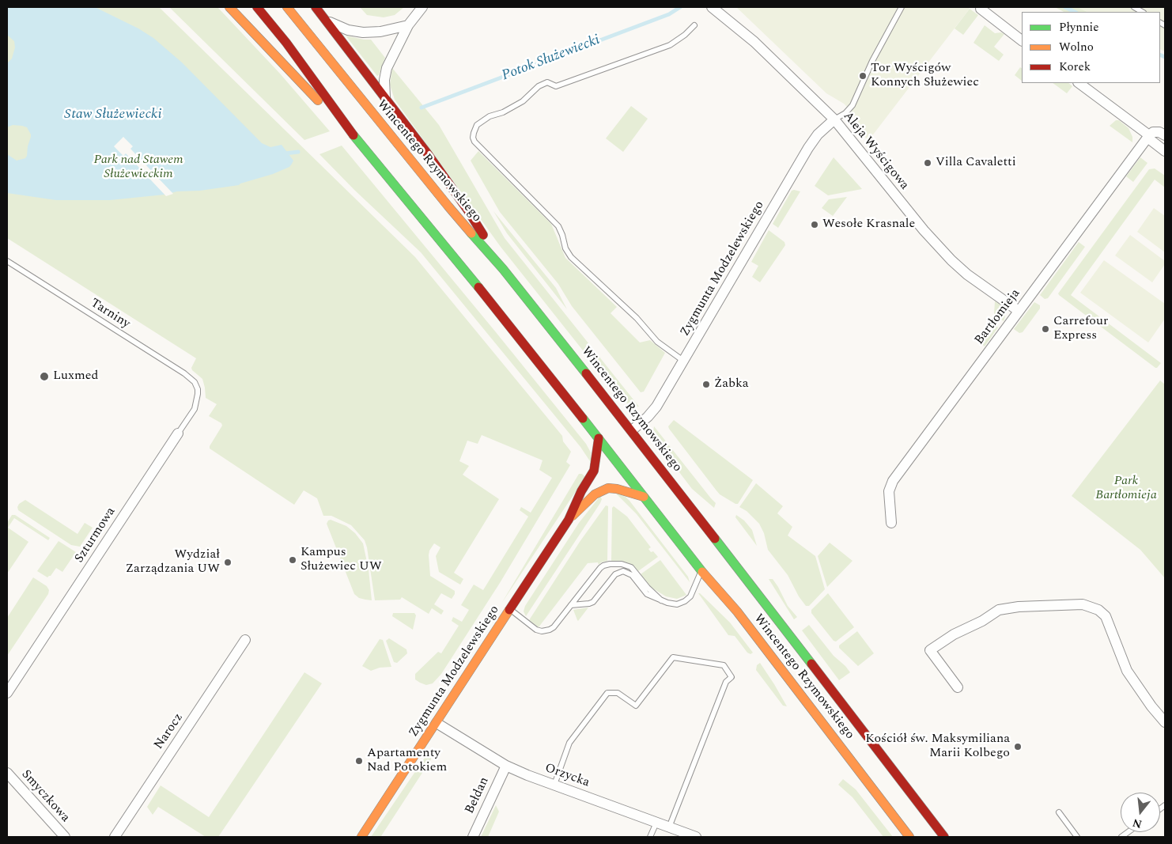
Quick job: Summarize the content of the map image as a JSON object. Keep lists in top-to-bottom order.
{
  "streets": {
    "main road": ["Wincentego Rzymowskiego", "Zygmunta Modzelewskiego"],
    "street": [
      "Aleja Wyścigowa",
      "Bartłomieja",
      "Szturmowa",
      "Narocz",
      "Orzycka",
      "Bełdan",
      "Smyczkowa"
    ],
    "lane": ["Tarniny"]
  },
  "crossings": [
    ["Aleja Wyścigowa", "Zygmunta Modzelewskiego"],
    ["Aleja Wyścigowa", "Bartłomieja"],
    ["Wincentego Rzymowskiego", "Zygmunta Modzelewskiego"],
    ["Zygmunta Modzelewskiego", "Orzycka"],
    ["Tarniny", "Szturmowa"],
    ["Orzycka", "Bełdan"]
  ],
  "water": ["Potok Służewiecki", "Staw Służewiecki"],
  "parks": ["Park nad Stawem Służewieckim", "Park Bartłomieja"],
  "places": [
    "Tor Wyścigów Konnych Służewiec",
    "Villa Cavaletti",
    "Wesołe Krasnale",
    "Carrefour Express",
    "Luxmed",
    "Żabka",
    "Kampus Służewiec UW",
    "Wydział Zarządzania UW",
    "Kościół św. Maksymiliana Marii Kolbego",
    "Apartamenty Nad Potokiem"
  ],
  "legend": ["Płynnie", "Wolno", "Korek"],
  "north": "bottom"
}
